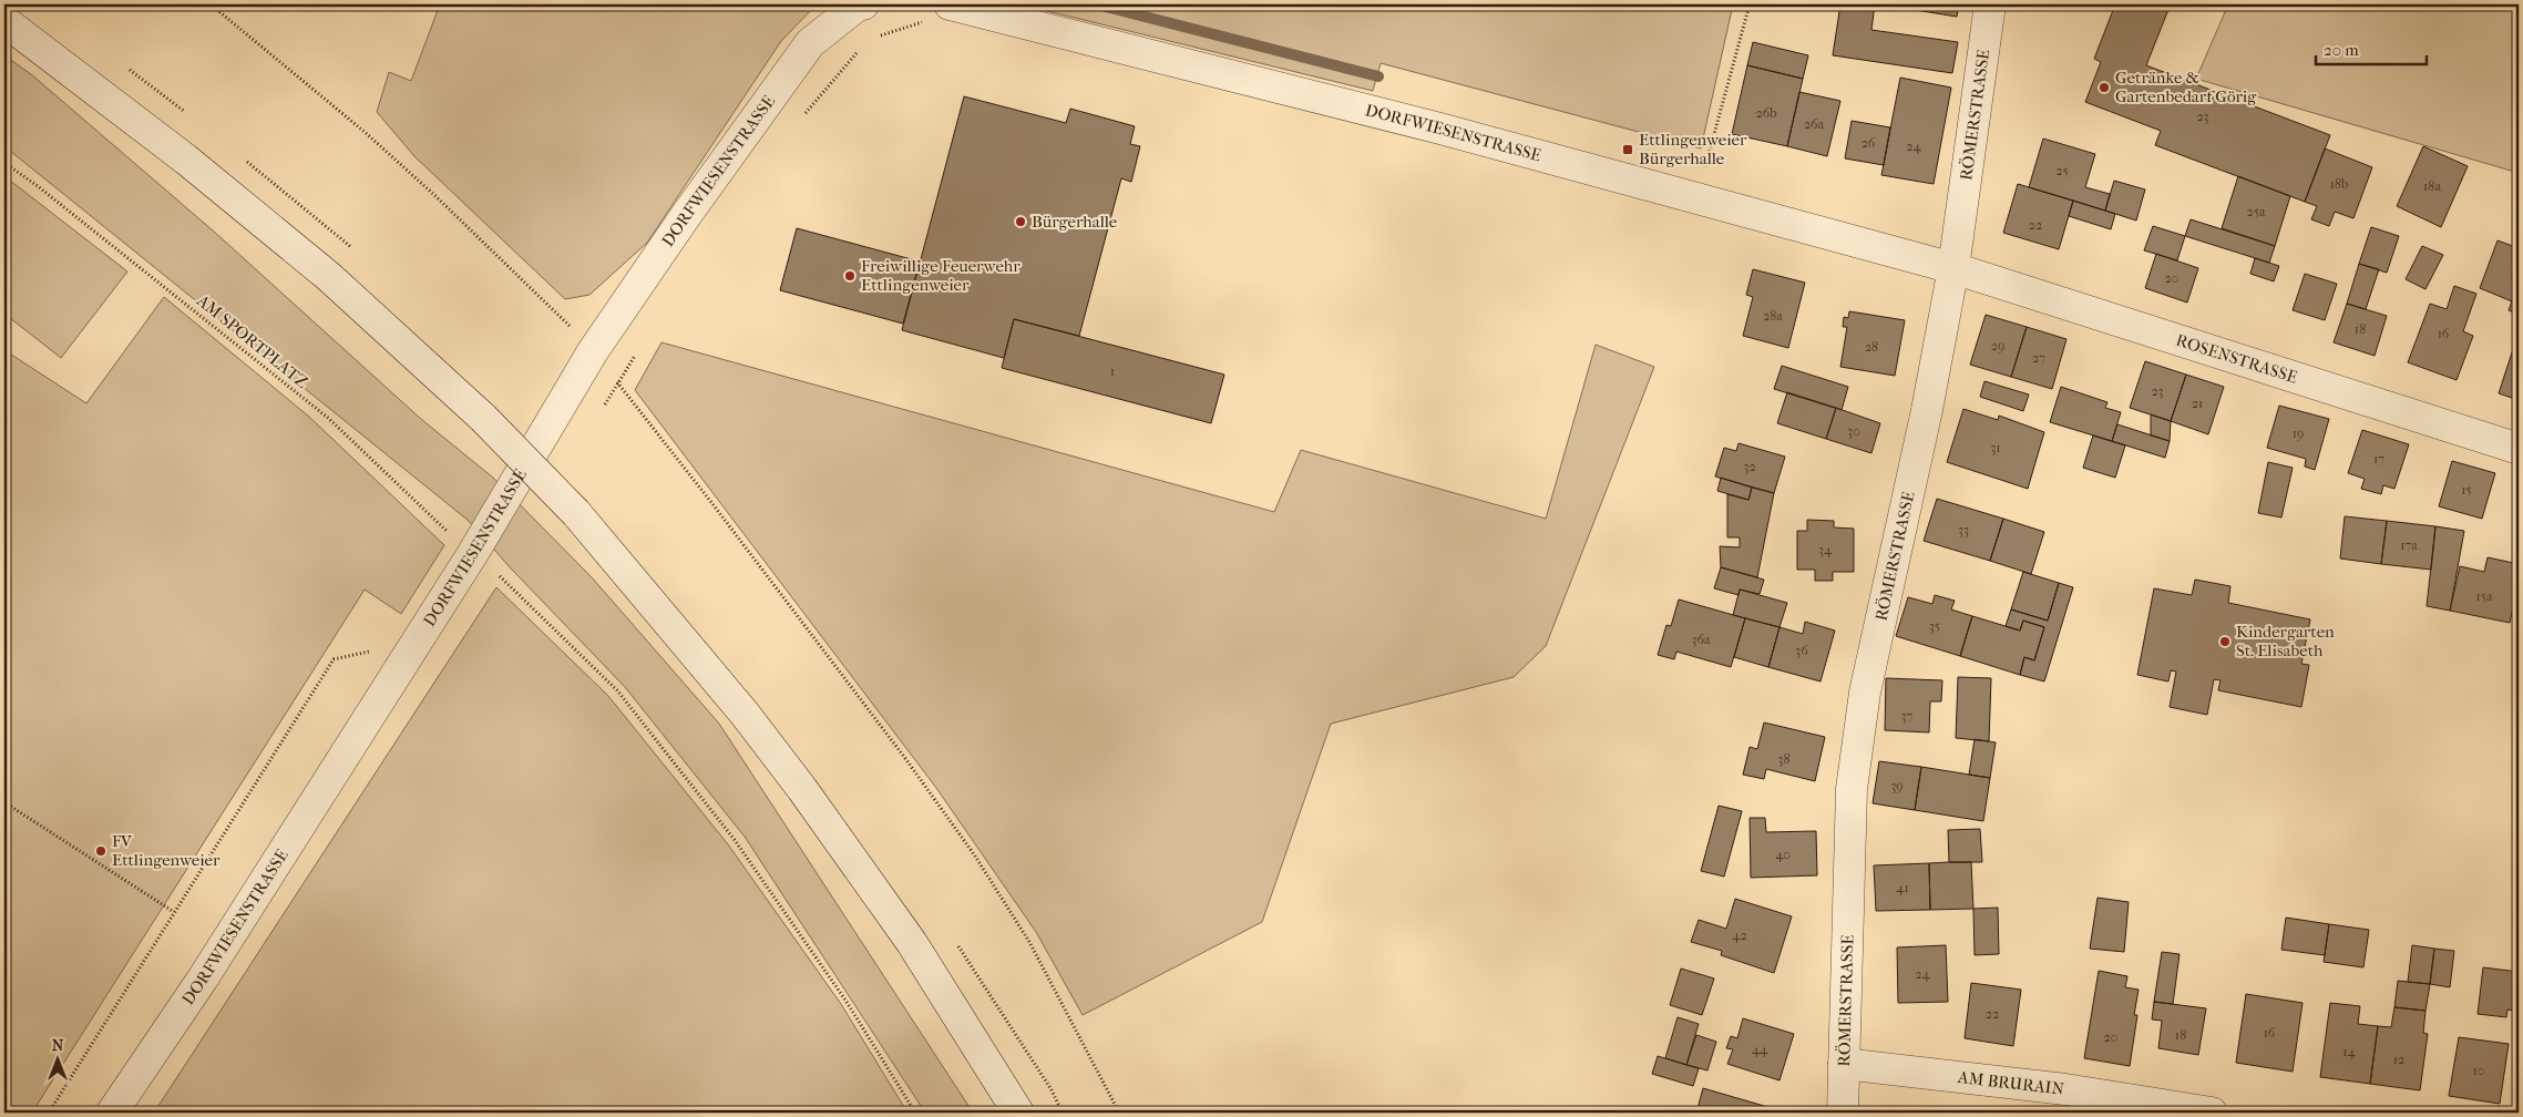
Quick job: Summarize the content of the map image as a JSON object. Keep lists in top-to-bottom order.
{
  "streets": {
    "street": [
      "RÖMERSTRASSE",
      "DORFWIESENSTRASSE",
      "ROSENSTRASSE",
      "AM BRURAIN"
    ],
    "path": ["AM SPORTPLATZ"]
  },
  "crossings": [
    ["RÖMERSTRASSE", "DORFWIESENSTRASSE"],
    ["RÖMERSTRASSE", "ROSENSTRASSE"],
    ["RÖMERSTRASSE", "AM BRURAIN"],
    ["DORFWIESENSTRASSE", "AM SPORTPLATZ"],
    ["DORFWIESENSTRASSE", "ROSENSTRASSE"]
  ],
  "places": {
    "other": [
      "Getränke & Gartenbedarf Görig",
      "Bürgerhalle",
      "Freiwillige Feuerwehr Ettlingenweier",
      "Kindergarten St. Elisabeth",
      "FV Ettlingenweier"
    ],
    "transit": ["Ettlingenweier Bürgerhalle"]
  },
  "house_numbers": [
    "26b",
    "23",
    "26a",
    "26",
    "24",
    "25",
    "18b",
    "18a",
    "25a",
    "22",
    "20",
    "28a",
    "18",
    "16",
    "29",
    "28",
    "27",
    "1",
    "23",
    "21",
    "30",
    "19",
    "31",
    "17",
    "32",
    "15",
    "33",
    "17a",
    "34",
    "15a",
    "35",
    "36a",
    "36",
    "37",
    "38",
    "39",
    "40",
    "41",
    "42",
    "24",
    "22",
    "16",
    "18",
    "20",
    "44",
    "14",
    "12",
    "10"
  ],
  "scale_bar": "20 m",
  "north": "top"
}
